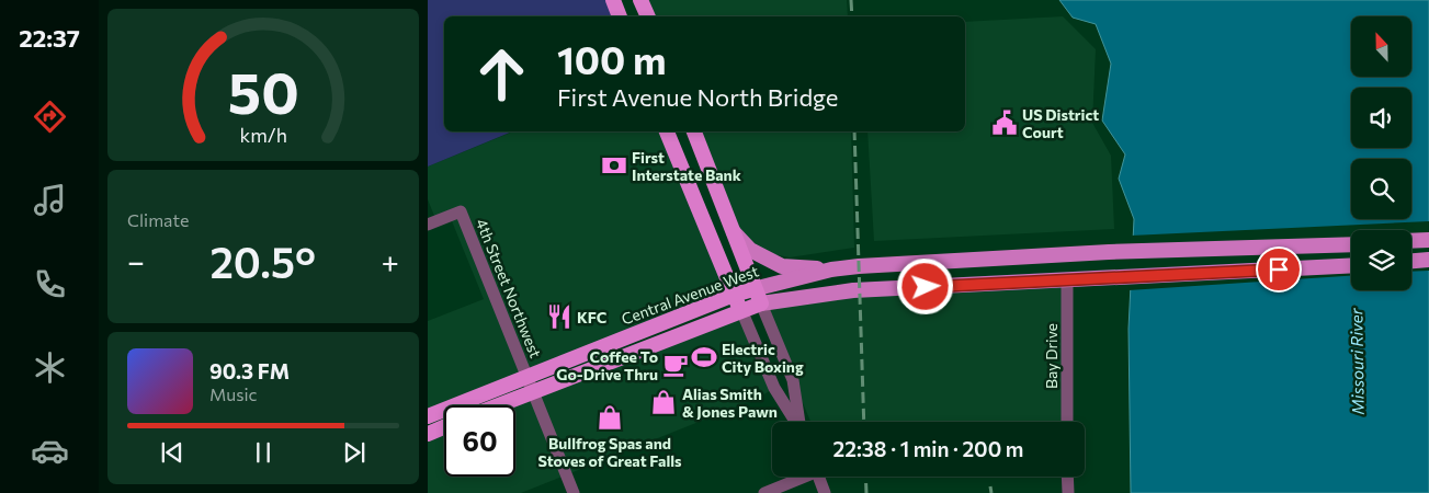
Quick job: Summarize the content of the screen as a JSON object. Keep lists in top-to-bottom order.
{
  "streets": {
    "highway": ["Central Avenue West"],
    "street": ["4th Street Northwest", "Bay Drive"]
  },
  "crossings": [
    ["4th Street Northwest", "Central Avenue West"],
    ["Central Avenue West", "Bay Drive"]
  ],
  "water": ["Missouri River"],
  "places": {
    "public building": ["US District Court"],
    "bank": ["First Interstate Bank"],
    "restaurant": ["KFC"],
    "sports": ["Electric City Boxing"],
    "cafe": ["Coffee To Go-Drive Thru"],
    "shop": ["Alias Smith & Jones Pawn", "Bullfrog Spas and Stoves of Great Falls"]
  },
  "north": "top",
  "page": {
    "tabs": "22:37",
    "turn": ["100 m", "First Avenue North Bridge"],
    "tile": "Climate",
    "heat": ["−", "20.5°", "+"],
    "song": ["90.3 FM", "Music"],
    "limit": "60",
    "trip": "22:38 · 1 min · 200 m",
    "gauge": ["50", "km/h"]
  }
}
